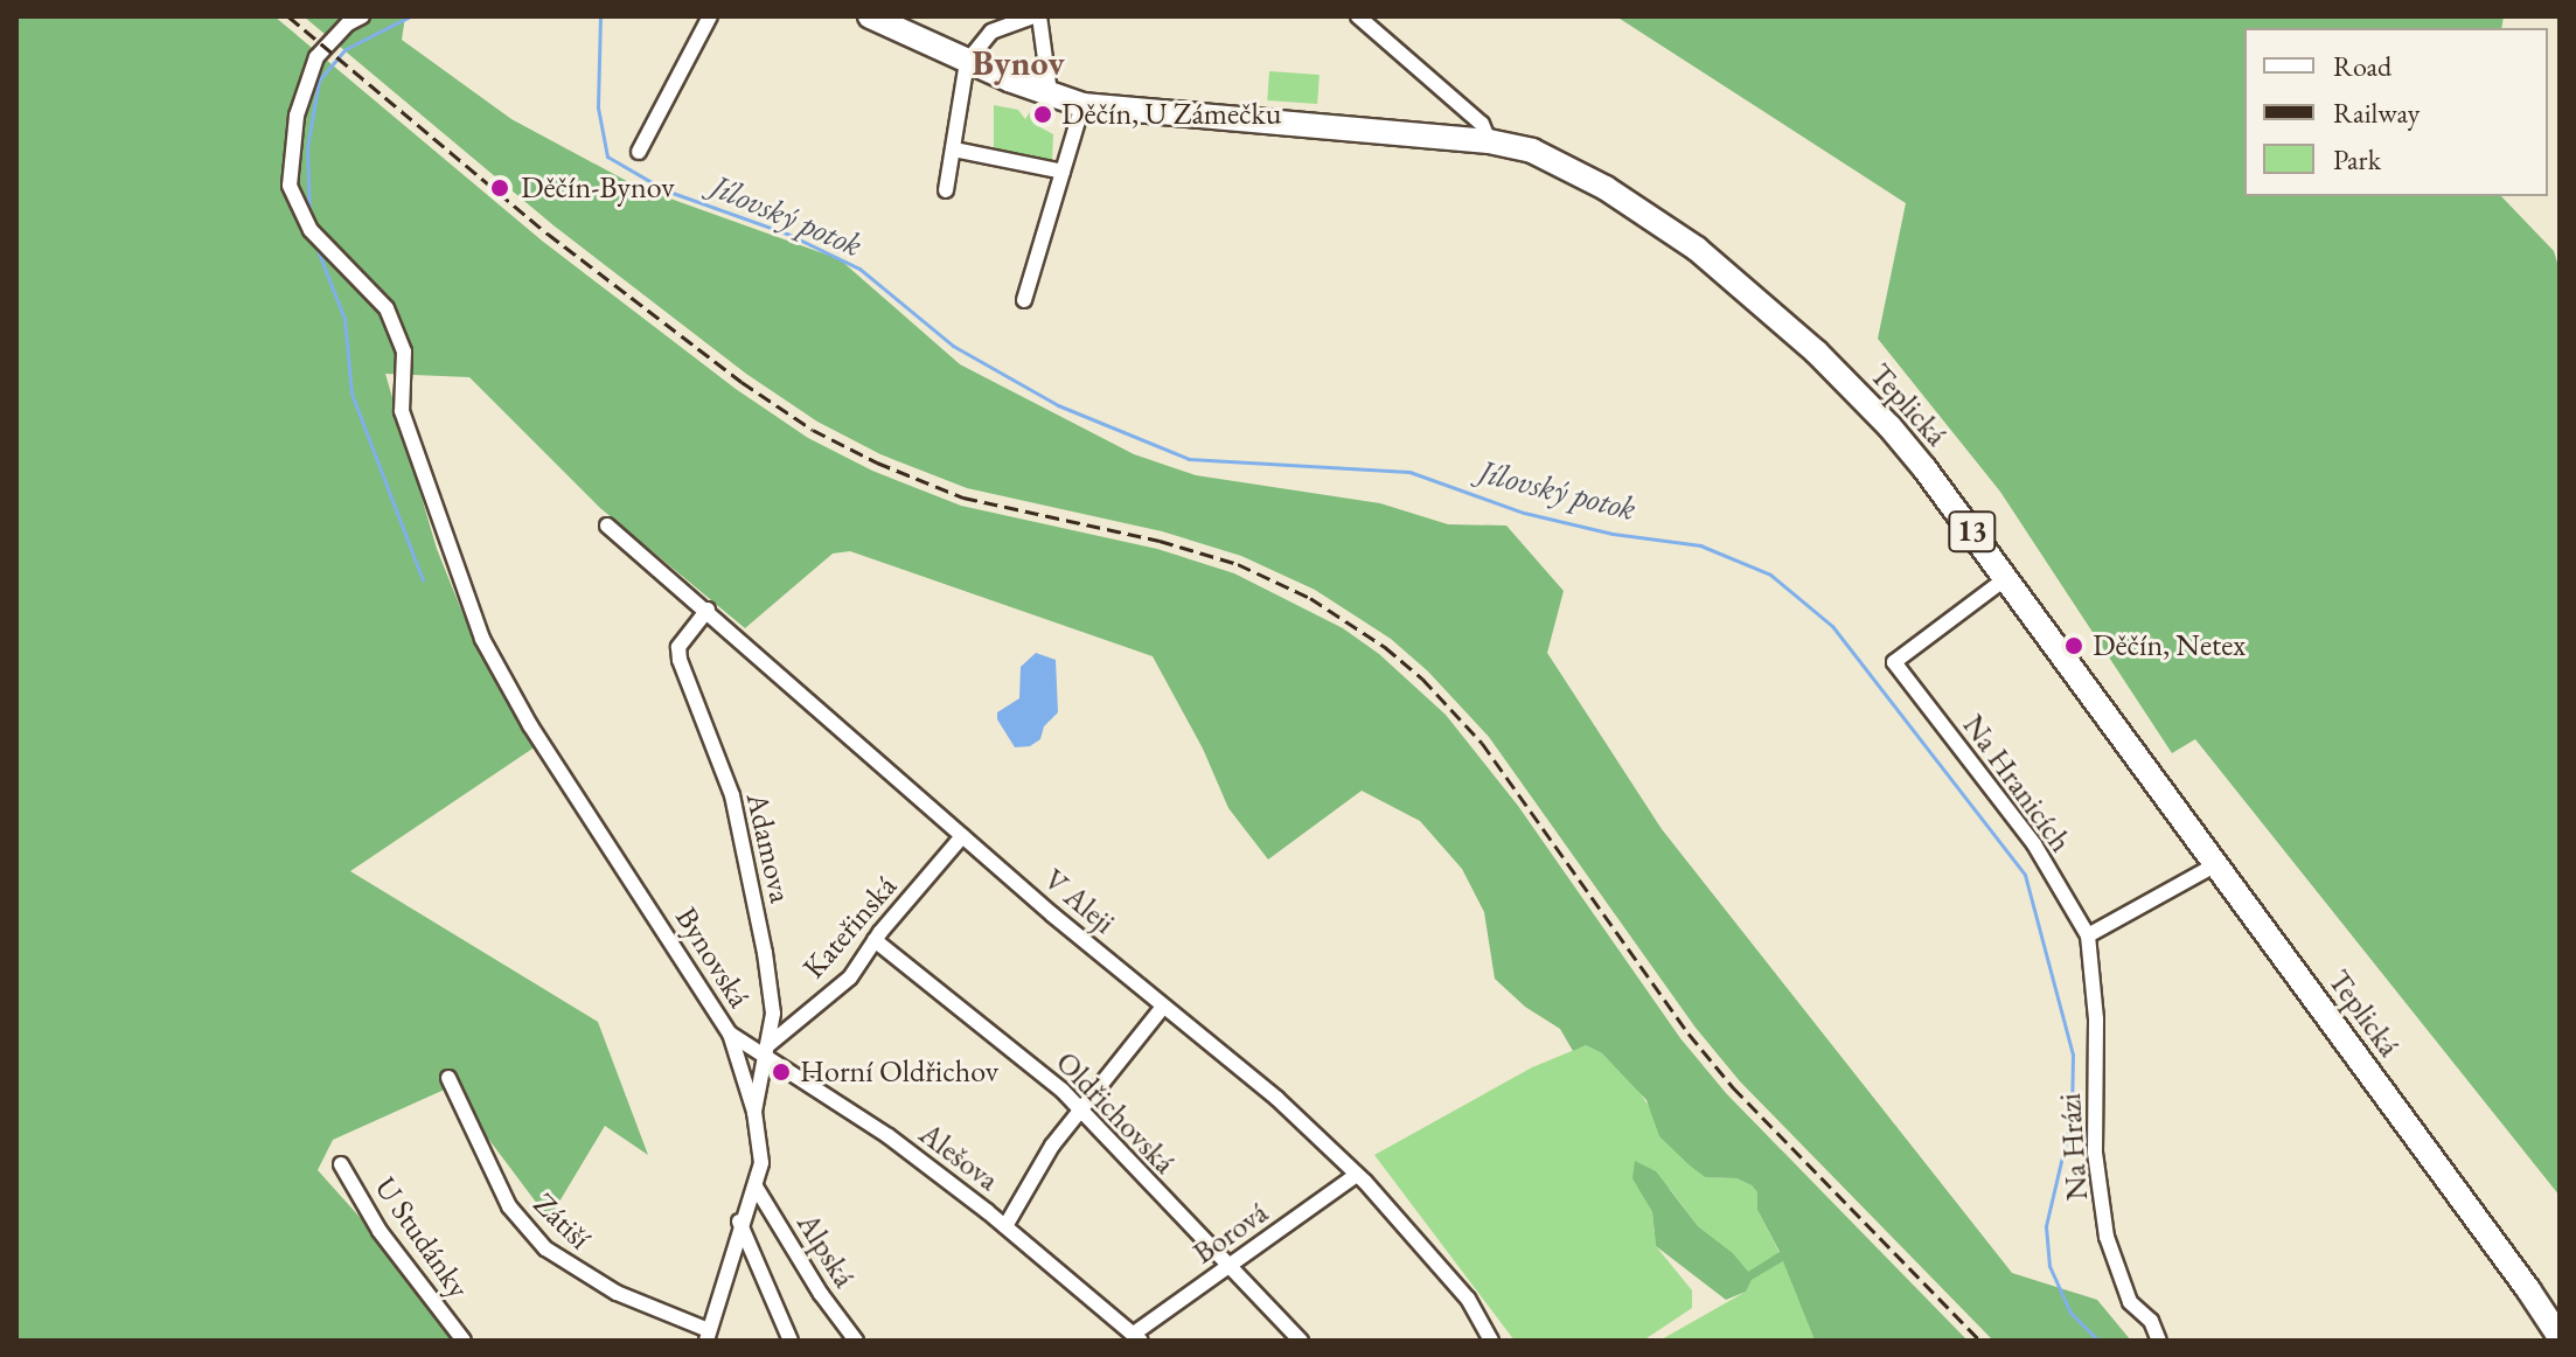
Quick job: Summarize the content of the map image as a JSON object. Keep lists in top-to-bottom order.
{
  "streets": {
    "main road": ["Teplická", "13"],
    "street": [
      "Na Hranicích",
      "Adamova",
      "V Aleji",
      "Kateřinská",
      "Bynovská",
      "Oldřichovská",
      "Na Hrázi",
      "Alešova",
      "Zátiší",
      "Borová",
      "U Studánky",
      "Alpská"
    ]
  },
  "crossings": [
    ["Teplická", "Na Hranicích"],
    ["Na Hranicích", "Na Hrázi"],
    ["Adamova", "V Aleji"],
    ["Adamova", "Kateřinská"],
    ["Adamova", "Bynovská"],
    ["Adamova", "Alešova"],
    ["V Aleji", "Kateřinská"],
    ["V Aleji", "Borová"],
    ["Kateřinská", "Oldřichovská"],
    ["Kateřinská", "Alešova"],
    ["Bynovská", "Alešova"],
    ["Bynovská", "Zátiší"],
    ["Bynovská", "Alpská"],
    ["Oldřichovská", "Borová"],
    ["Alešova", "Borová"]
  ],
  "districts": ["Bynov"],
  "water": ["Jílovský potok"],
  "places": [
    "Děčín, U Zámečku",
    "Děčín-Bynov",
    "Děčín, Netex",
    "Horní Oldřichov"
  ],
  "legend": ["Road", "Railway", "Park"]
}
